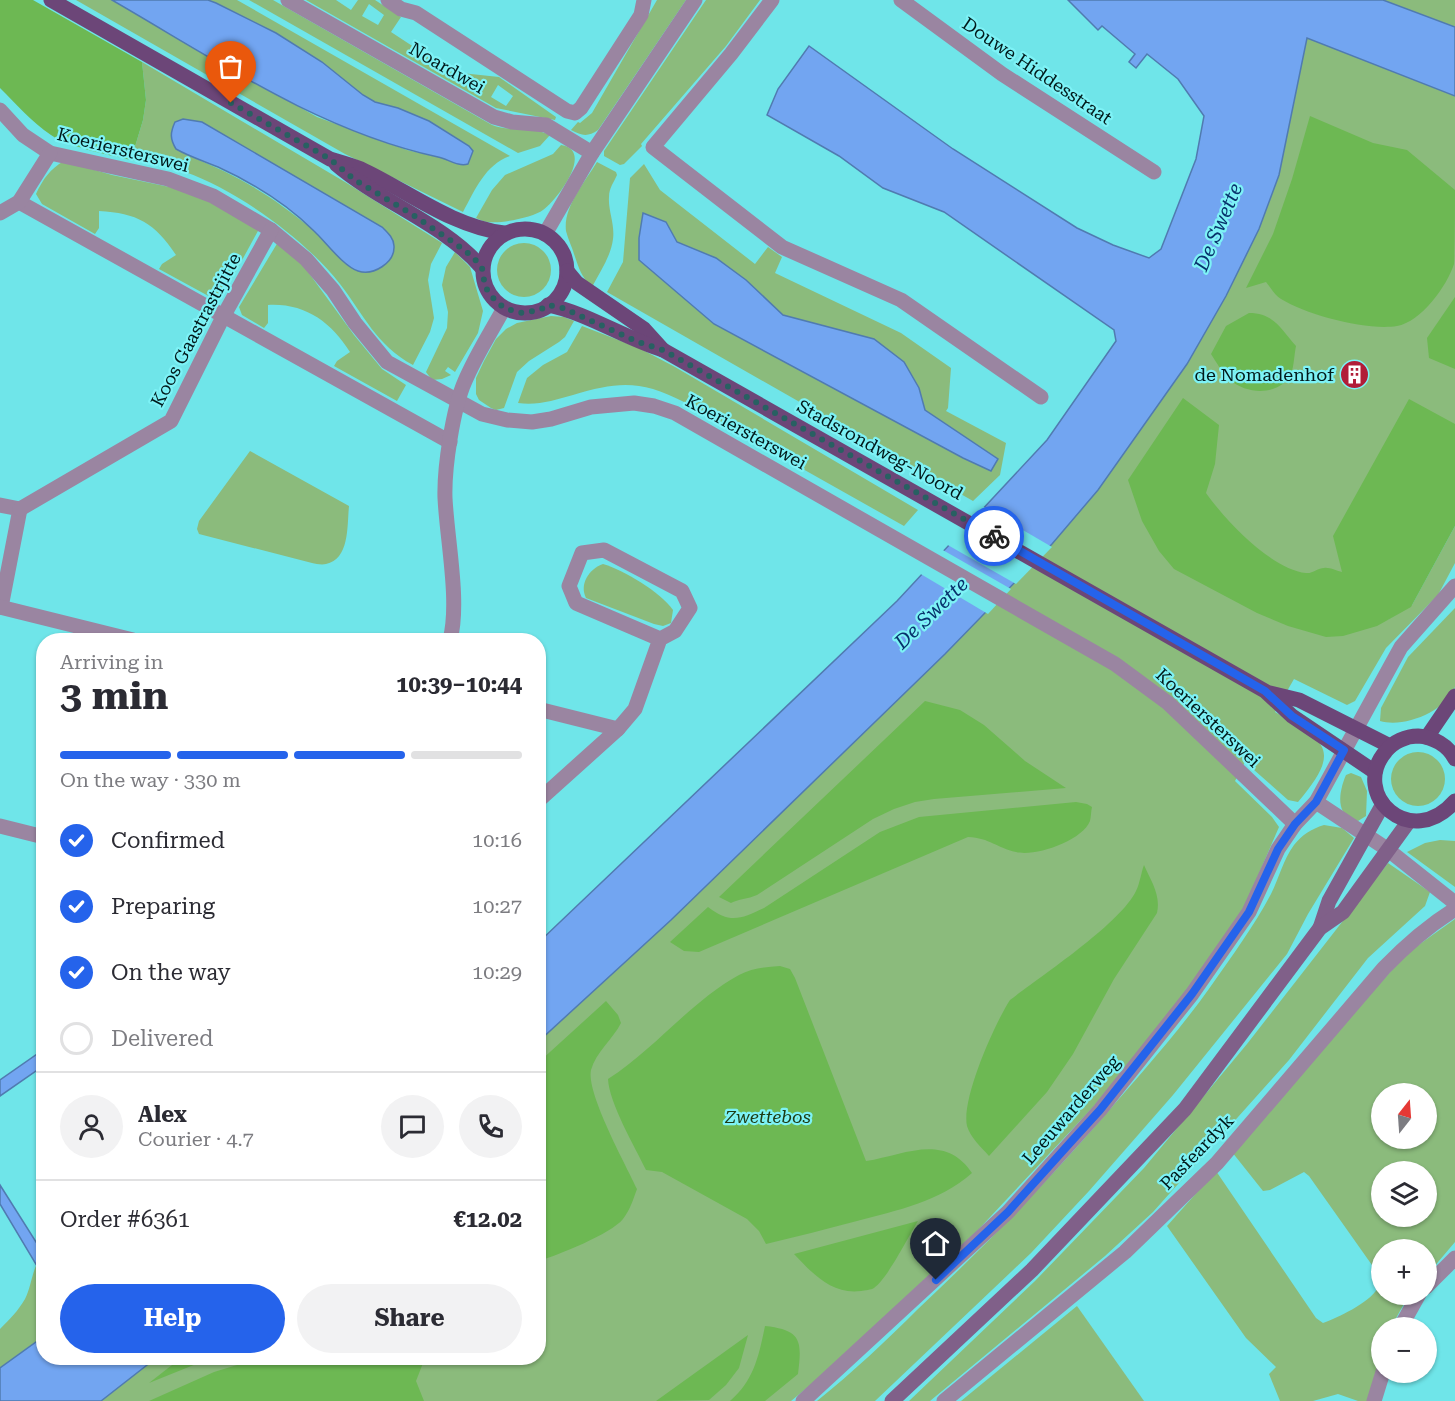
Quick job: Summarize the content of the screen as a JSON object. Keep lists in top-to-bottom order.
{
  "streets": {
    "main road": ["Stadsrondweg-Noord"],
    "street": [
      "Noardwei",
      "Douwe Hiddesstraat",
      "Koeriersterswei",
      "Koos Gaastrastrjitte",
      "Leeuwarderweg",
      "Pasfeardyk"
    ]
  },
  "crossings": [
    ["Koeriersterswei", "Koos Gaastrastrjitte"],
    ["Koeriersterswei", "Leeuwarderweg"],
    ["Stadsrondweg-Noord", "Leeuwarderweg"]
  ],
  "water": ["De Swette"],
  "parks": ["Zwettebos"],
  "places": {
    "building": ["de Nomadenhof"]
  },
  "north": "top",
  "page": {
    "heading": ["3 min", "Arriving in", "10:39–10:44"],
    "panel": [
      "Alex",
      "Courier · 4.7",
      "Order #6361",
      "€12.02"
    ],
    "bar": "On the way · 330 m",
    "list": [
      ["Confirmed", "10:16"],
      ["Preparing", "10:27"],
      ["On the way", "10:29"],
      "Delivered"
    ],
    "map_buttons": ["+", "−"],
    "buttons": ["Help", "Share"]
  }
}
